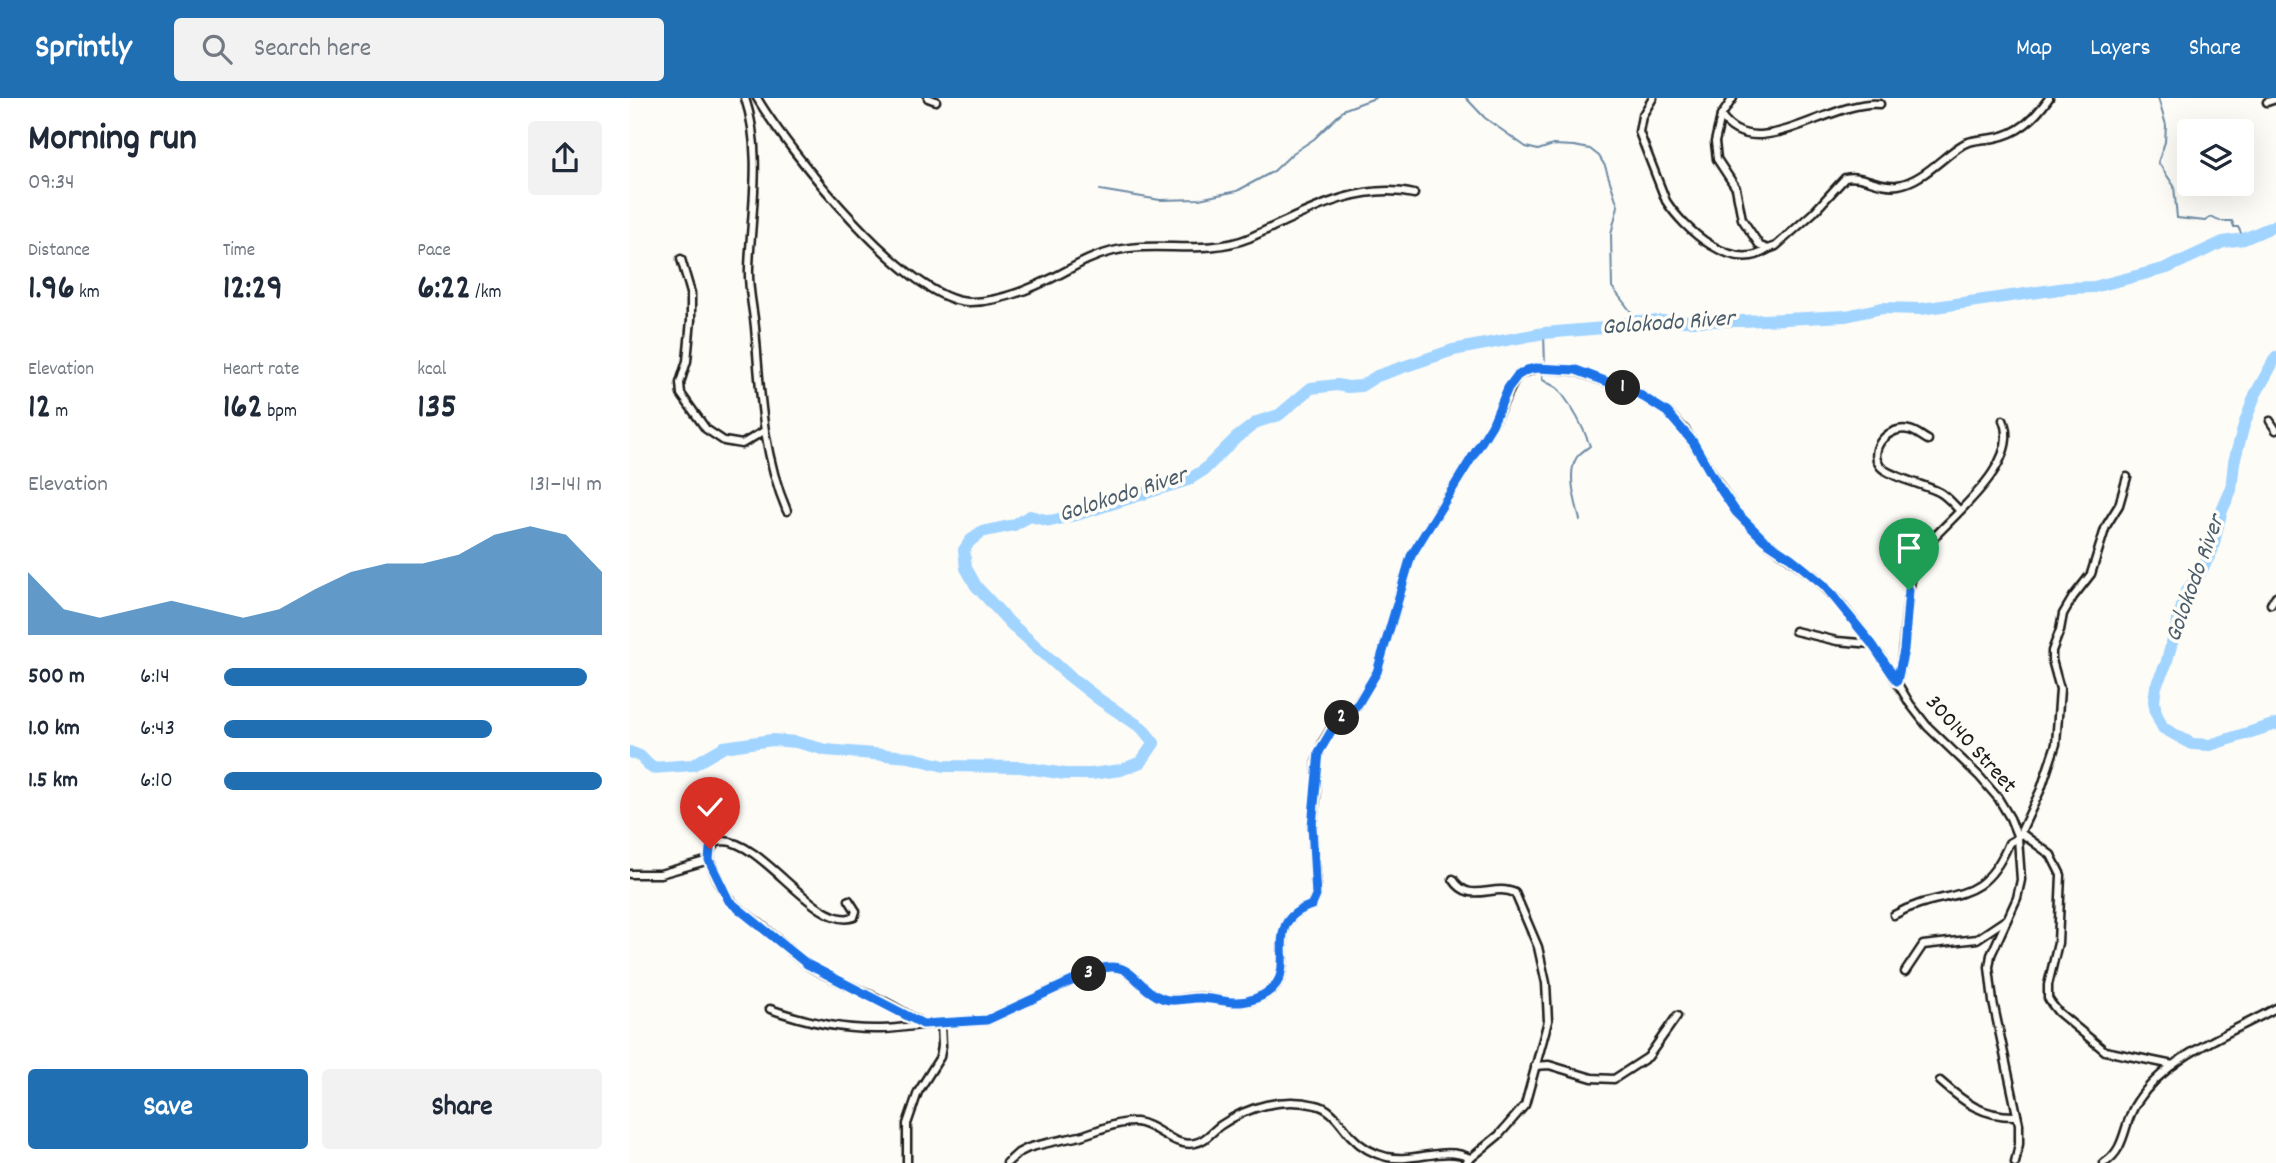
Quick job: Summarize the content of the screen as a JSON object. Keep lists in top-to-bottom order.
{
  "streets": {
    "street": ["300140 Street"]
  },
  "water": ["Golokodo River"],
  "page": {
    "header": "Sprintly",
    "search": "Search here",
    "nav": ["Map", "Layers", "Share"],
    "heading": ["Morning run", "09:34"],
    "stats": [
      ["Distance", "1.96 km"],
      ["Time", "12:29"],
      ["Pace", "6:22 /km"],
      ["Elevation", "12 m"],
      ["Heart rate", "162 bpm"],
      ["kcal", "135"]
    ],
    "pins": ["1", "2", "3"],
    "chart": ["Elevation", "131–141 m"],
    "list": [
      {
        "name": "500 m",
        "note": "6:14"
      },
      {
        "name": "1.0 km",
        "note": "6:43"
      },
      {
        "name": "1.5 km",
        "note": "6:10"
      }
    ],
    "buttons": ["Save", "Share"]
  }
}
